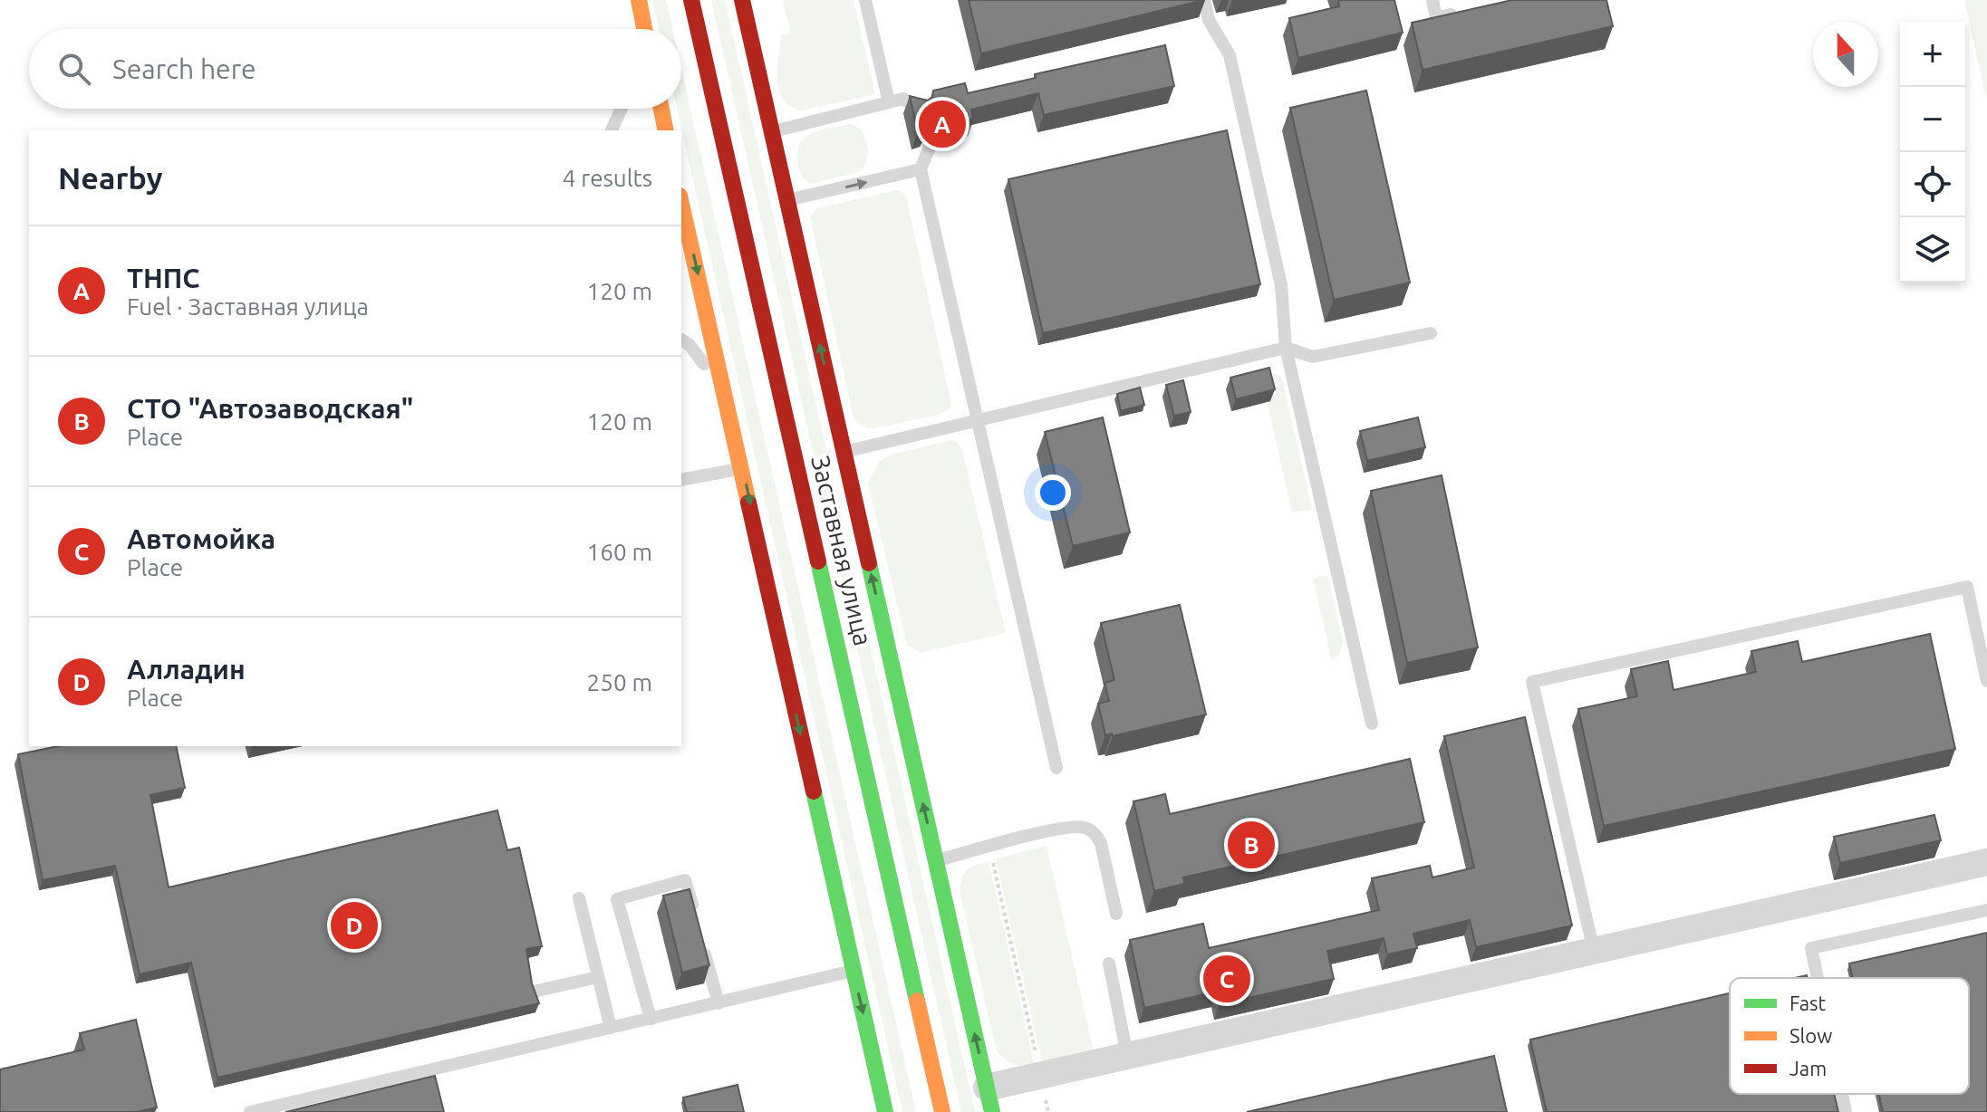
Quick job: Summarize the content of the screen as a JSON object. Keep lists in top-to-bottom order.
{
  "streets": {
    "main road": ["Заставная улица"]
  },
  "legend": ["Fast", "Slow", "Jam"],
  "north": "top",
  "page": {
    "map_buttons": ["+", "−"],
    "search": "Search here",
    "pins": [
      "A",
      "B",
      "D",
      "C"
    ],
    "heading": ["Nearby", "4 results"],
    "list": [
      {
        "mark": "A",
        "name": "ТНПС",
        "note": "Fuel · Заставная улица",
        "value": "120 m"
      },
      {
        "mark": "B",
        "name": "СТО \"Автозаводская\"",
        "note": "Place",
        "value": "120 m"
      },
      {
        "mark": "C",
        "name": "Автомойка",
        "note": "Place",
        "value": "160 m"
      },
      {
        "mark": "D",
        "name": "Алладин",
        "note": "Place",
        "value": "250 m"
      }
    ]
  }
}
